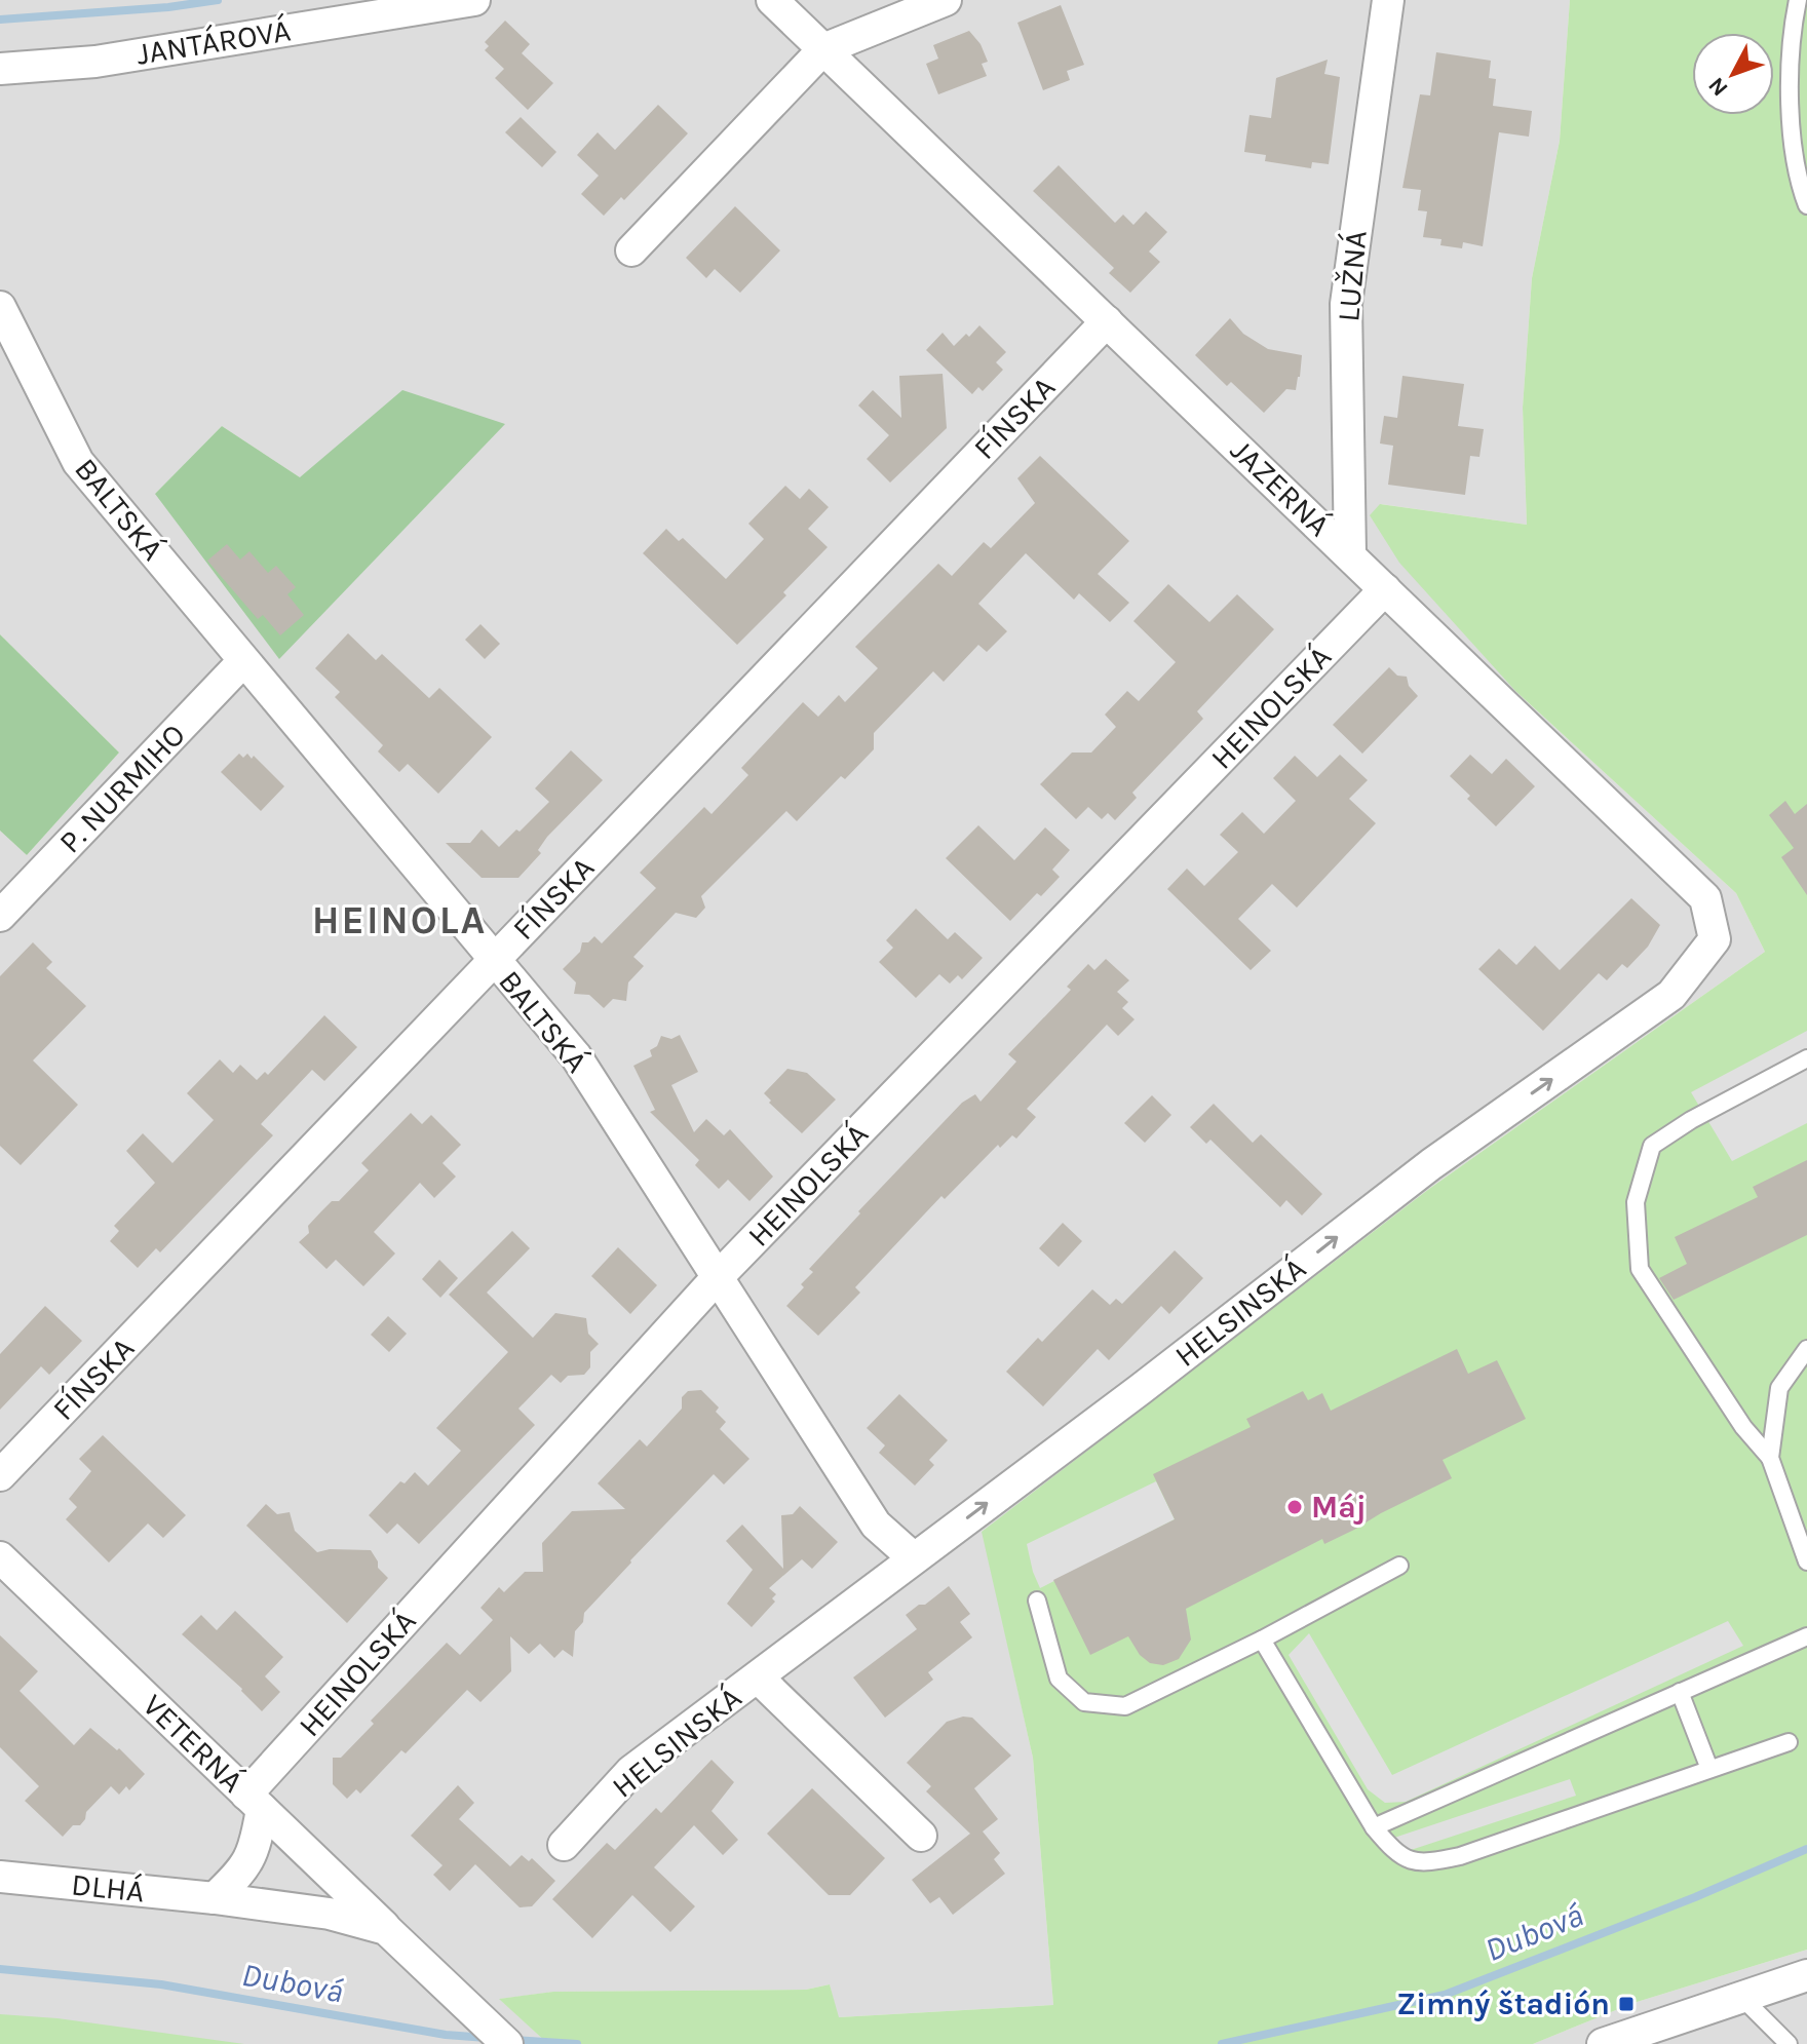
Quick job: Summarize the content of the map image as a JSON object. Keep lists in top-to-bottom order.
{
  "streets": {
    "street": [
      "JANTÁROVÁ",
      "LUŽNÁ",
      "FÍNSKA",
      "JAZERNÁ",
      "BALTSKÁ",
      "HEINOLSKÁ",
      "P. NURMIHO",
      "HELSINSKÁ",
      "VETERNÁ",
      "DLHÁ"
    ]
  },
  "crossings": [
    ["LUŽNÁ", "JAZERNÁ"],
    ["FÍNSKA", "JAZERNÁ"],
    ["FÍNSKA", "BALTSKÁ"],
    ["JAZERNÁ", "HEINOLSKÁ"],
    ["JAZERNÁ", "HELSINSKÁ"],
    ["BALTSKÁ", "HEINOLSKÁ"],
    ["BALTSKÁ", "P. NURMIHO"],
    ["BALTSKÁ", "HELSINSKÁ"],
    ["HEINOLSKÁ", "VETERNÁ"],
    ["VETERNÁ", "DLHÁ"]
  ],
  "one_way": ["HELSINSKÁ"],
  "districts": ["HEINOLA"],
  "water": ["Dubová"],
  "places": {
    "other": ["Máj"],
    "transit": ["Zimný štadión"]
  },
  "north": "bottom left"
}
